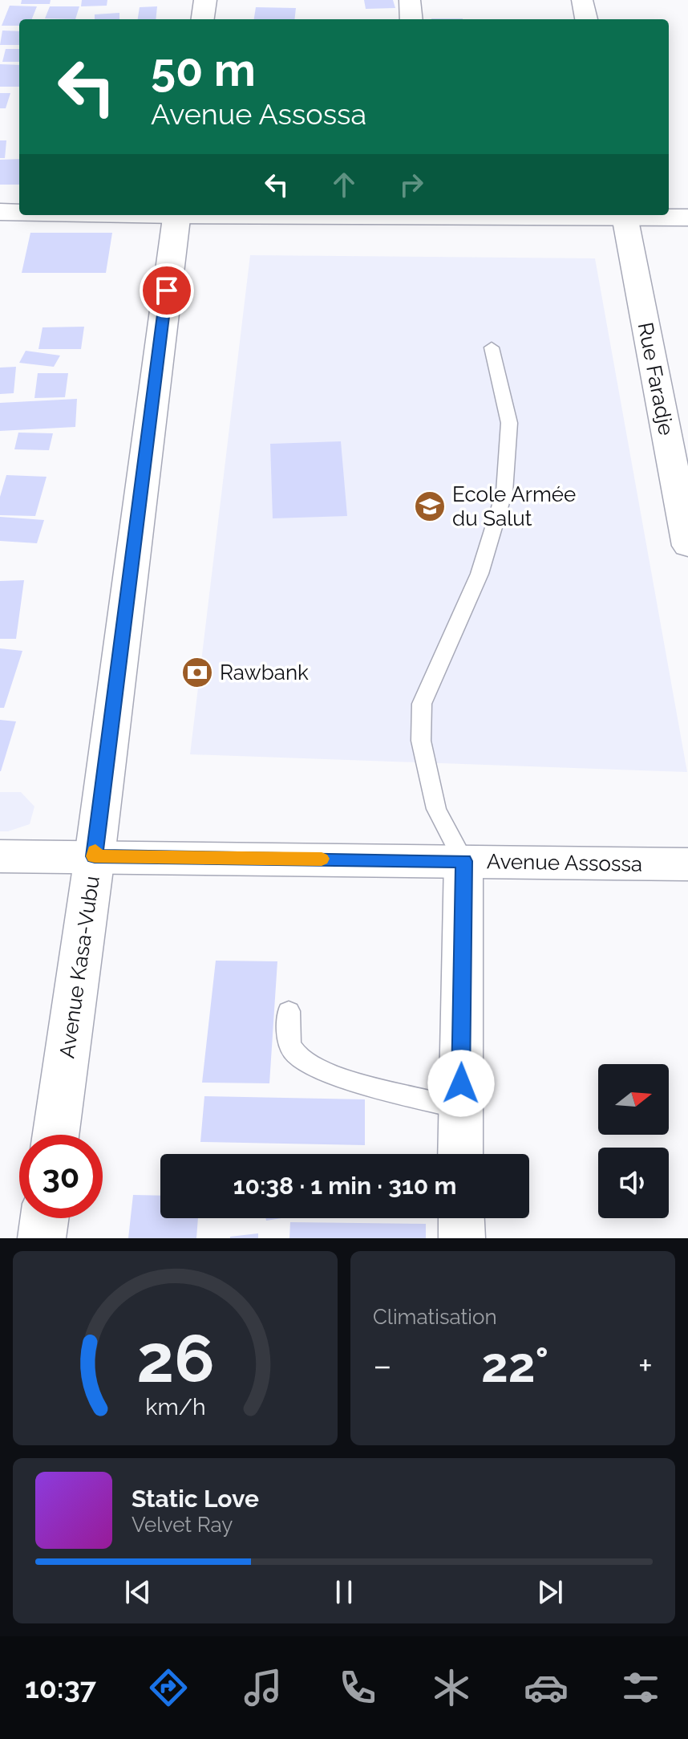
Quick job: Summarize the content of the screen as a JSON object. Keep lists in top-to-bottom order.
{
  "streets": {
    "main road": ["Avenue Assossa", "Avenue Kasa-Vubu"],
    "street": ["Rue Faradje"]
  },
  "crossings": [
    ["Avenue Assossa", "Avenue Kasa-Vubu"]
  ],
  "places": {
    "school or university": ["Ecole Armée du Salut"],
    "bank": ["Rawbank"]
  },
  "north": "right",
  "page": {
    "turn": ["50 m", "Avenue Assossa"],
    "limit": "30",
    "trip": "10:38 · 1 min · 310 m",
    "tile": "Climatisation",
    "heat": ["−", "22°", "+"],
    "song": ["Static Love", "Velvet Ray"],
    "tabs": "10:37",
    "gauge": ["26", "km/h"]
  }
}
